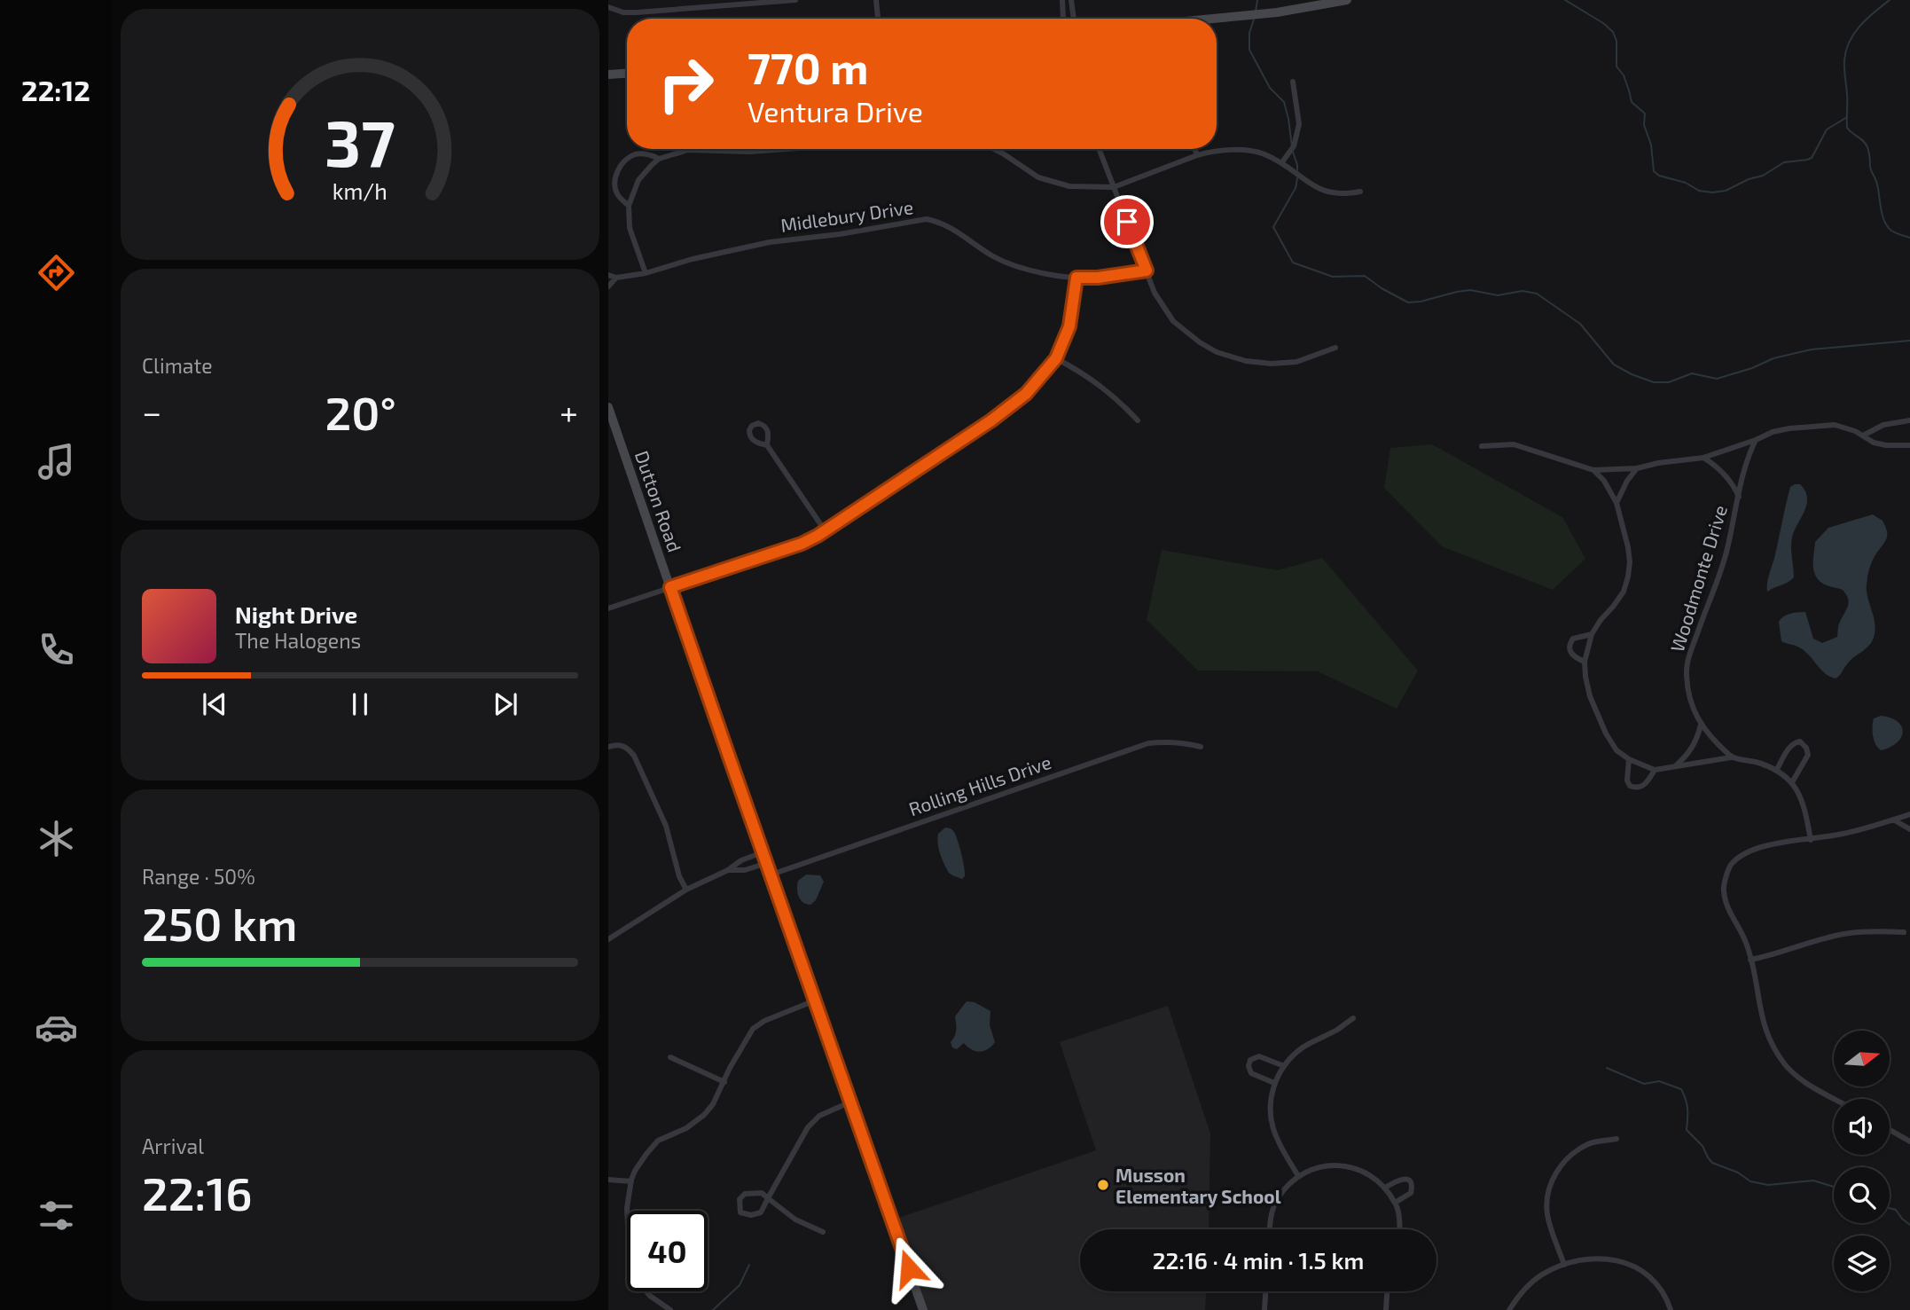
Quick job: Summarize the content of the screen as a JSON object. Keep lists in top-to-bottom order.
{
  "streets": {
    "street": [
      "Midlebury Drive",
      "Dutton Road",
      "Woodmonte Drive",
      "Rolling Hills Drive"
    ]
  },
  "crossings": [
    ["Dutton Road", "Rolling Hills Drive"]
  ],
  "places": ["Musson Elementary School"],
  "north": "right",
  "page": {
    "tabs": "22:12",
    "turn": ["770 m", "Ventura Drive"],
    "tile": [
      "Climate",
      ["Range · 50%", "250 km"],
      ["Arrival", "22:16"]
    ],
    "heat": ["−", "20°", "+"],
    "song": ["Night Drive", "The Halogens"],
    "limit": "40",
    "trip": "22:16 · 4 min · 1.5 km",
    "gauge": ["37", "km/h"]
  }
}
